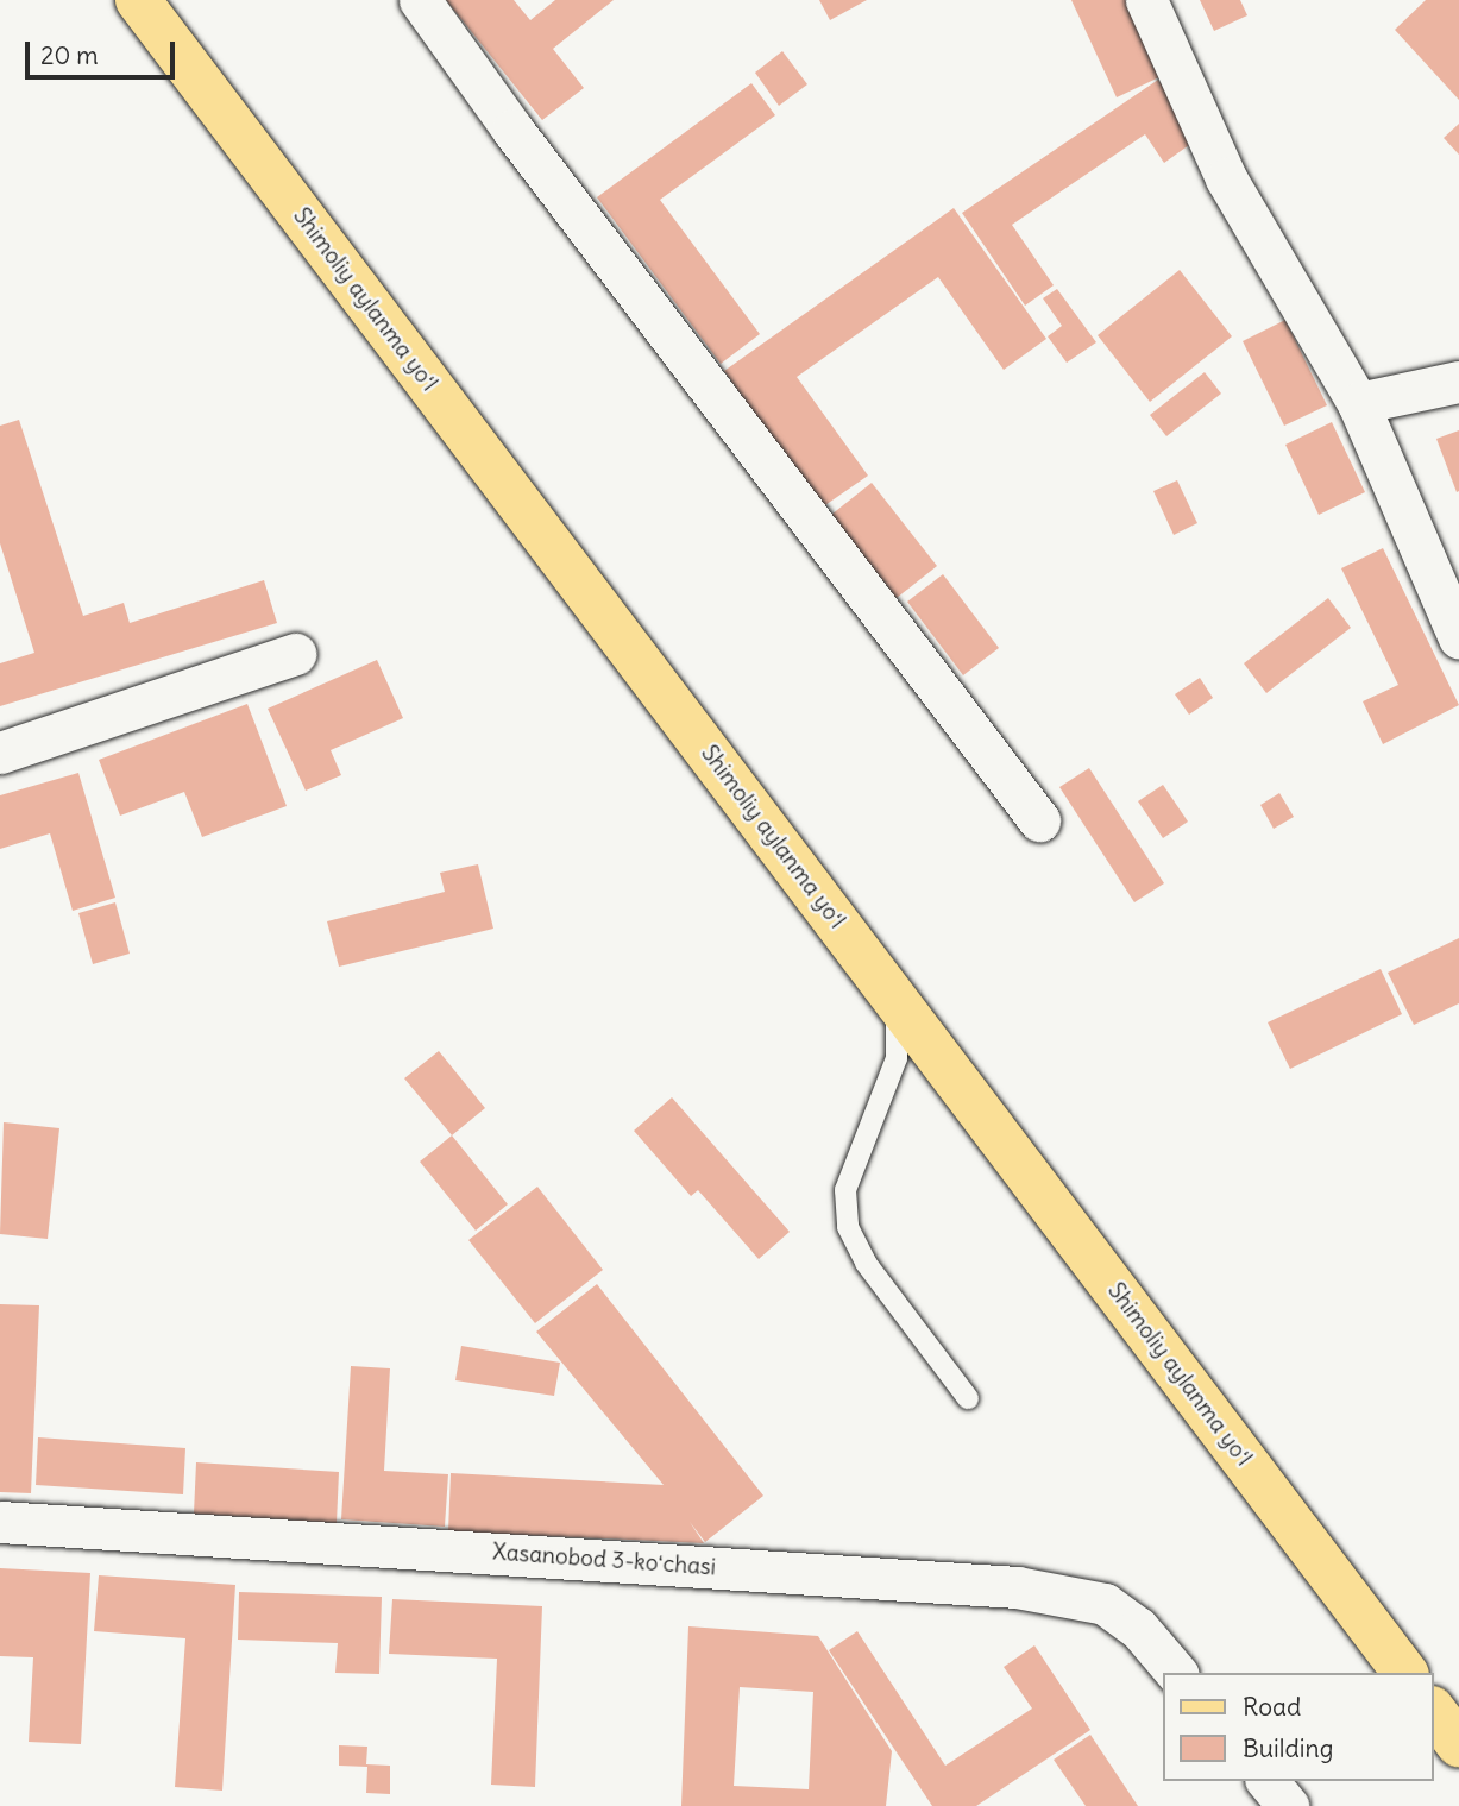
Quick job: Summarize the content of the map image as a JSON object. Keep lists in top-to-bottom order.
{
  "streets": {
    "main road": ["Shimoliy aylanma yoʻl"],
    "street": ["Xasanobod 3-koʻchasi"]
  },
  "legend": ["Road", "Building"],
  "scale_bar": "20 m"
}
